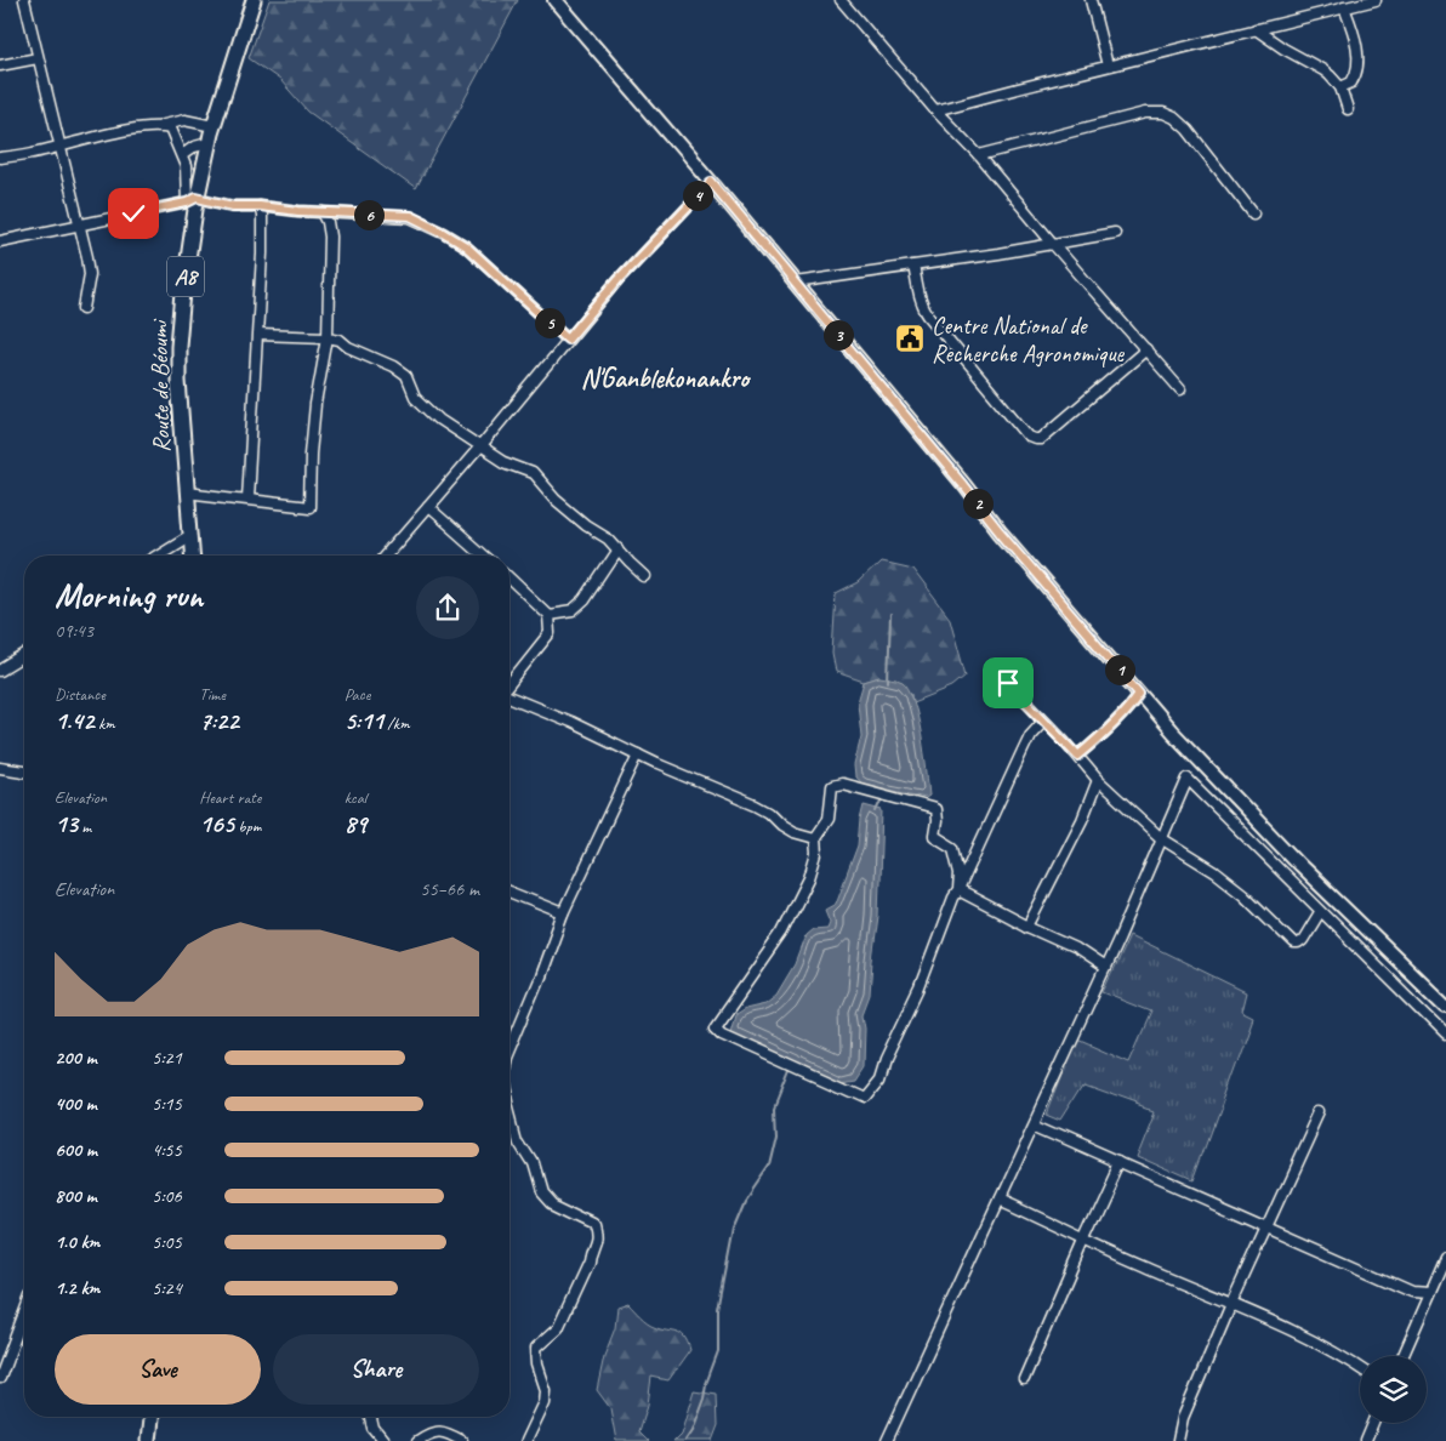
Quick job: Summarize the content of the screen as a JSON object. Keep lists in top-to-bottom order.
{
  "streets": {
    "main road": ["A8", "Route de Béoumi"]
  },
  "districts": ["N'Ganblekonankro"],
  "places": {
    "public building": ["Centre National de Recherche Agronomique"]
  },
  "page": {
    "pins": [
      "4",
      "6",
      "5",
      "3",
      "2",
      "1"
    ],
    "heading": ["Morning run", "09:43"],
    "stats": [
      ["Distance", "1.42 km"],
      ["Time", "7:22"],
      ["Pace", "5:11 /km"],
      ["Elevation", "13 m"],
      ["Heart rate", "165 bpm"],
      ["kcal", "89"]
    ],
    "chart": ["Elevation", "55–66 m"],
    "list": [
      {
        "name": "200 m",
        "note": "5:21"
      },
      {
        "name": "400 m",
        "note": "5:15"
      },
      {
        "name": "600 m",
        "note": "4:55"
      },
      {
        "name": "800 m",
        "note": "5:06"
      },
      {
        "name": "1.0 km",
        "note": "5:05"
      },
      {
        "name": "1.2 km",
        "note": "5:24"
      }
    ],
    "buttons": ["Save", "Share"]
  }
}
